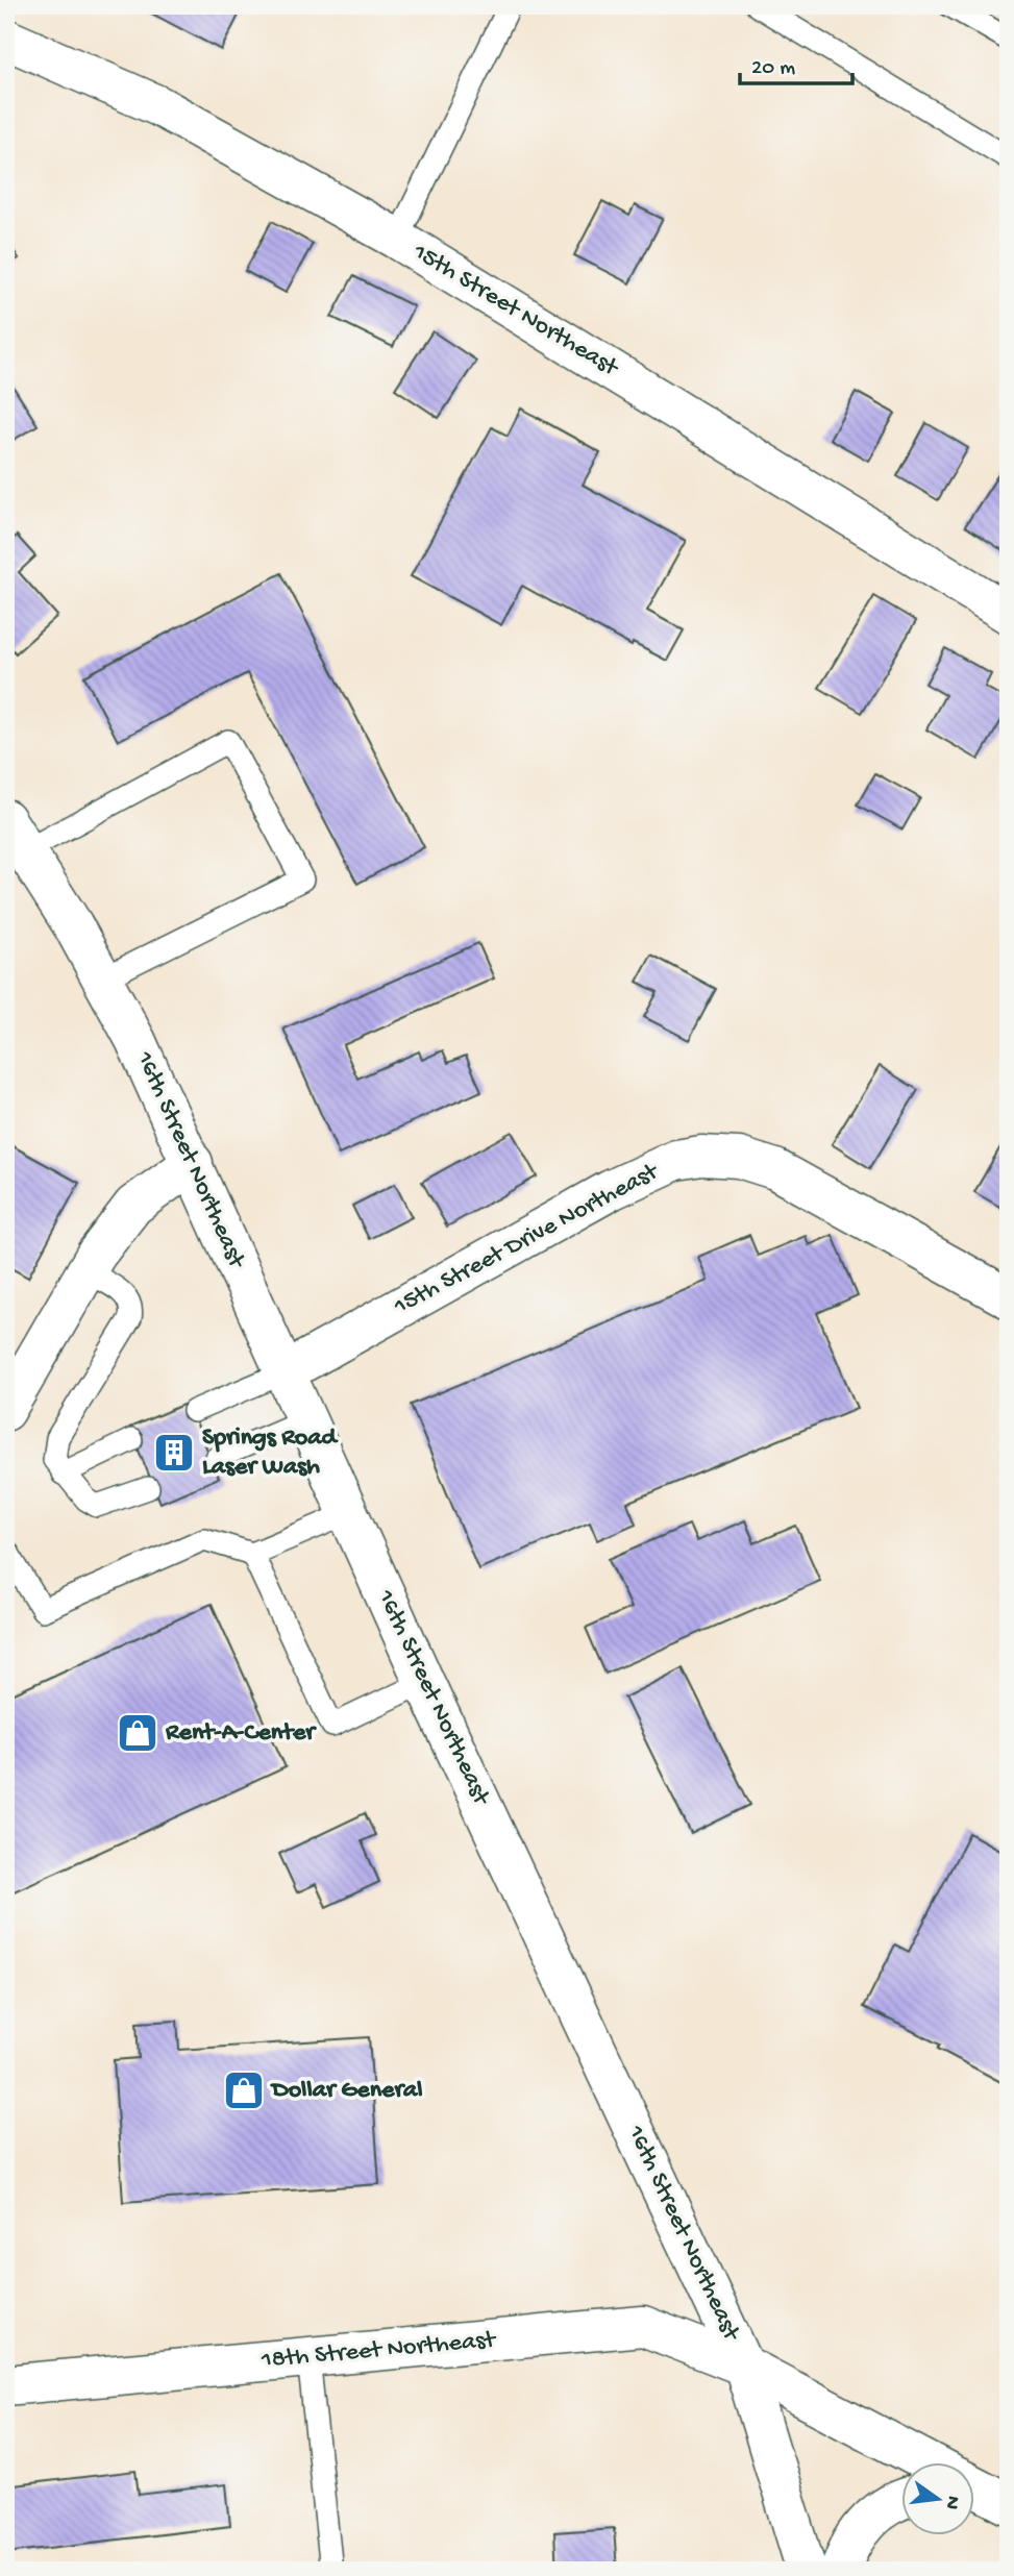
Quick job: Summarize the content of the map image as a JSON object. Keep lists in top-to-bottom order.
{
  "streets": {
    "street": [
      "15th Street Northeast",
      "16th Street Northeast",
      "15th Street Drive Northeast",
      "18th Street Northeast"
    ]
  },
  "crossings": [
    ["16th Street Northeast", "15th Street Drive Northeast"],
    ["16th Street Northeast", "18th Street Northeast"]
  ],
  "places": {
    "building": ["Springs Road Laser Wash"],
    "shop": ["Rent-A-Center", "Dollar General"]
  },
  "scale_bar": "20 m",
  "north": "right"
}
